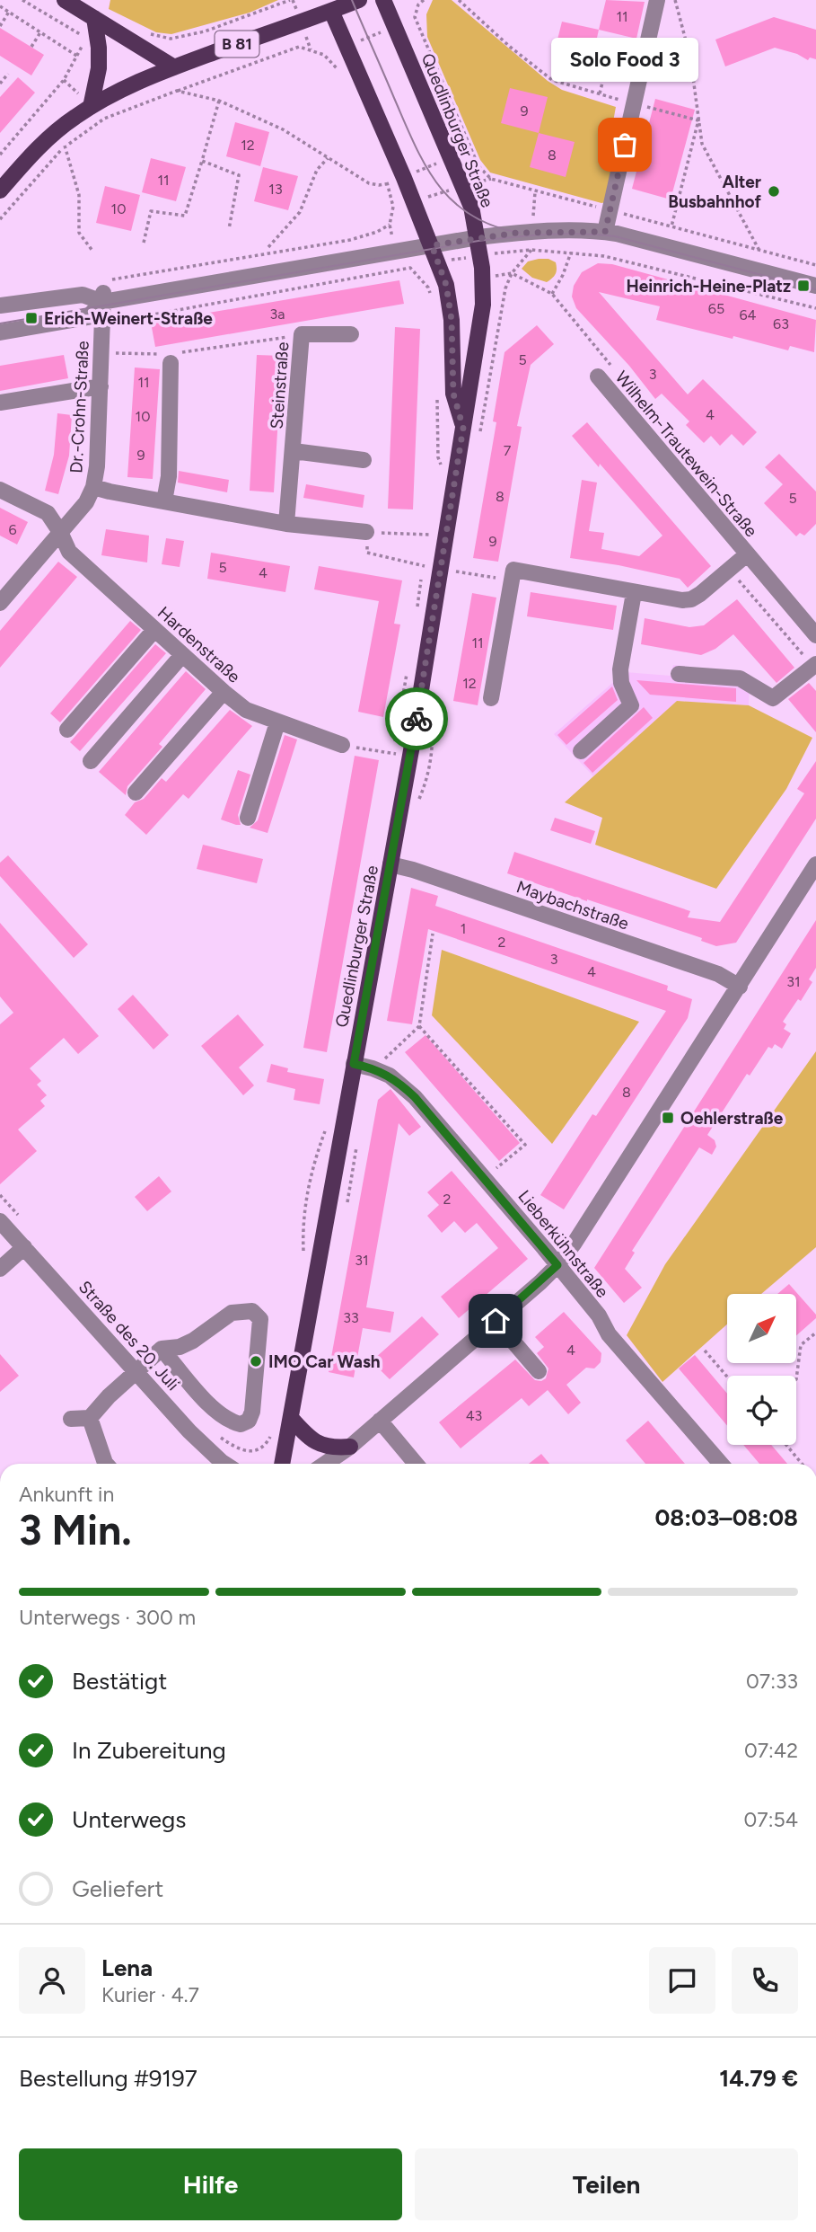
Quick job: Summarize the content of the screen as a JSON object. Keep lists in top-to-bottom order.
{
  "streets": {
    "main road": ["B 81", "Quedlinburger Straße"],
    "street": [
      "Steinstraße",
      "Dr.-Crohn-Straße",
      "Wilhelm-Trautewein-Straße",
      "Hardenstraße",
      "Maybachstraße",
      "Lieberkühnstraße",
      "Straße des 20. Juli"
    ]
  },
  "crossings": [
    ["B 81", "Quedlinburger Straße"],
    ["Quedlinburger Straße", "Maybachstraße"],
    ["Quedlinburger Straße", "Lieberkühnstraße"],
    ["Dr.-Crohn-Straße", "Hardenstraße"]
  ],
  "places": {
    "other": ["Solo Food 3", "Alter Busbahnhof", "IMO Car Wash"],
    "transit": ["Heinrich-Heine-Platz", "Erich-Weinert-Straße", "Oehlerstraße"]
  },
  "house_numbers": [
    "11",
    "9",
    "12",
    "8",
    "11",
    "13",
    "10",
    "65",
    "3a",
    "64",
    "63",
    "5",
    "3",
    "11",
    "4",
    "10",
    "7",
    "9",
    "8",
    "5",
    "6",
    "9",
    "5",
    "4",
    "11",
    "12",
    "1",
    "2",
    "3",
    "4",
    "31",
    "8",
    "2",
    "31",
    "33",
    "4",
    "43"
  ],
  "north": "top right",
  "page": {
    "bubble": "Solo Food 3",
    "heading": ["3 Min.", "Ankunft in", "08:03–08:08"],
    "panel": [
      "Lena",
      "Kurier · 4.7",
      "Bestellung #9197",
      "14.79 €"
    ],
    "bar": "Unterwegs · 300 m",
    "list": [
      ["Bestätigt", "07:33"],
      ["In Zubereitung", "07:42"],
      ["Unterwegs", "07:54"],
      "Geliefert"
    ],
    "buttons": ["Hilfe", "Teilen"]
  }
}
